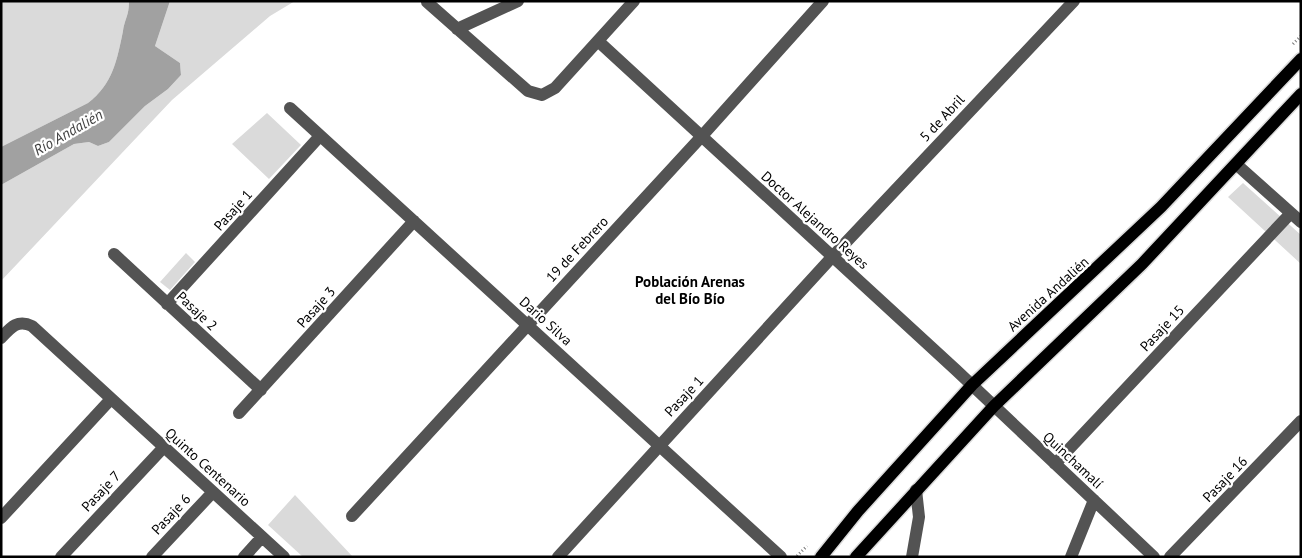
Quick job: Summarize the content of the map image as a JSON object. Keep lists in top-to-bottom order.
{
  "streets": {
    "main road": ["Avenida Andalién"],
    "street": [
      "5 de Abril",
      "Pasaje 1",
      "Doctor Alejandro Reyes",
      "19 de Febrero",
      "Pasaje 3",
      "Pasaje 2",
      "Dario Silva",
      "Pasaje 15",
      "Quinchamalí",
      "Quinto Centenario",
      "Pasaje 16",
      "Pasaje 7",
      "Pasaje 6"
    ]
  },
  "crossings": [
    ["5 de Abril", "Pasaje 1"],
    ["5 de Abril", "Doctor Alejandro Reyes"],
    ["Pasaje 1", "Doctor Alejandro Reyes"],
    ["Pasaje 1", "Pasaje 2"],
    ["Pasaje 1", "Dario Silva"],
    ["Doctor Alejandro Reyes", "19 de Febrero"],
    ["Doctor Alejandro Reyes", "Avenida Andalién"],
    ["Doctor Alejandro Reyes", "Quinchamalí"],
    ["19 de Febrero", "Dario Silva"],
    ["Avenida Andalién", "Quinchamalí"],
    ["Pasaje 3", "Pasaje 2"],
    ["Pasaje 3", "Dario Silva"],
    ["Pasaje 15", "Quinchamalí"],
    ["Quinto Centenario", "Pasaje 7"],
    ["Quinto Centenario", "Pasaje 6"]
  ],
  "districts": ["Población Arenas del Bío Bío"],
  "water": ["Río Andalién"]
}
